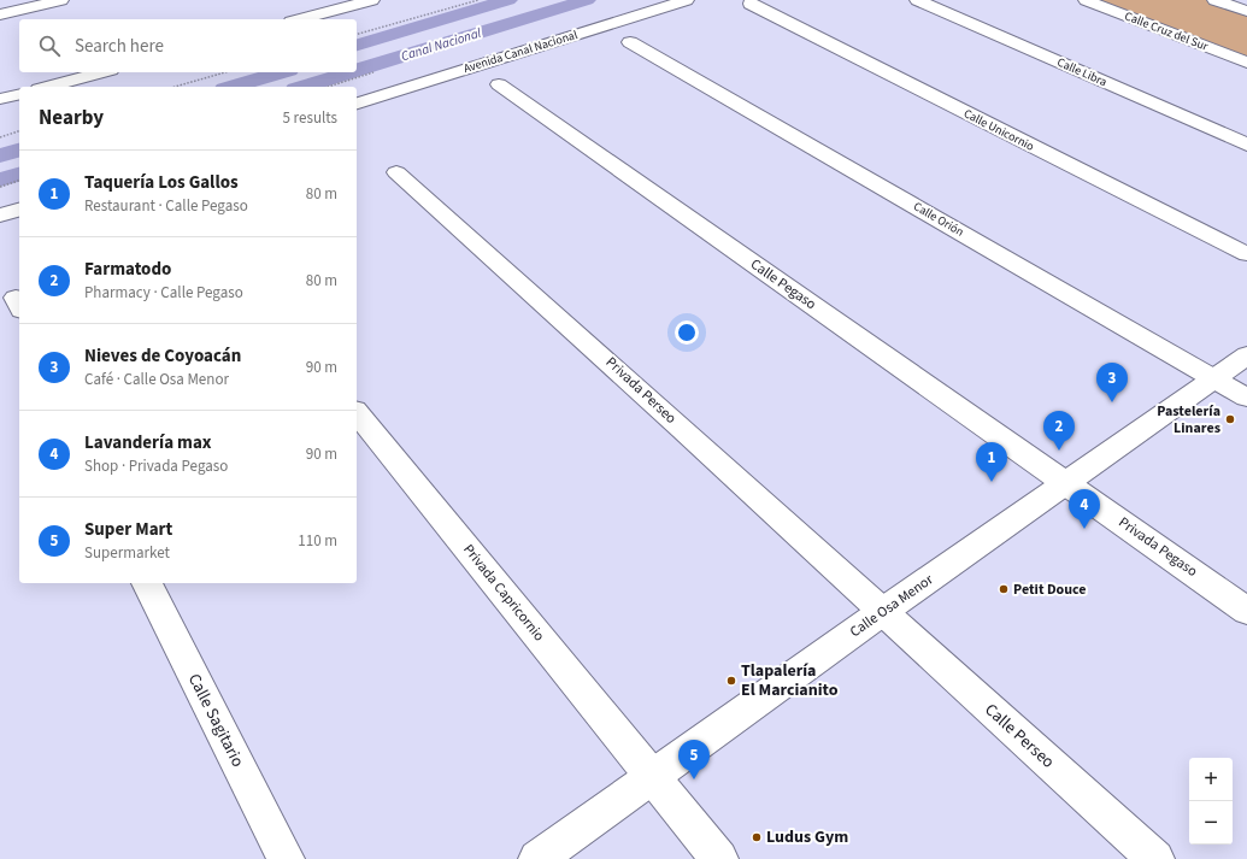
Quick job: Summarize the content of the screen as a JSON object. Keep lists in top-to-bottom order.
{
  "streets": {
    "street": [
      "Calle Cruz del Sur",
      "Avenida Canal Nacional",
      "Calle Libra",
      "Calle Unicornio",
      "Calle Orión",
      "Calle Pegaso",
      "Privada Perseo",
      "Privada Pegaso",
      "Privada Capricornio",
      "Calle Osa Menor",
      "Calle Sagitario",
      "Calle Perseo"
    ]
  },
  "crossings": [
    ["Calle Orión", "Calle Osa Menor"],
    ["Calle Pegaso", "Privada Pegaso"],
    ["Calle Pegaso", "Calle Osa Menor"],
    ["Privada Perseo", "Calle Osa Menor"],
    ["Privada Perseo", "Calle Perseo"],
    ["Privada Pegaso", "Calle Osa Menor"],
    ["Privada Capricornio", "Calle Osa Menor"],
    ["Calle Osa Menor", "Calle Perseo"]
  ],
  "water": ["Canal Nacional"],
  "places": [
    "Pastelería Linares",
    "Petit Douce",
    "Tlapalería El Marcianito",
    "Ludus Gym"
  ],
  "page": {
    "search": "Search here",
    "heading": ["Nearby", "5 results"],
    "list": [
      {
        "mark": "1",
        "name": "Taquería Los Gallos",
        "note": "Restaurant · Calle Pegaso",
        "value": "80 m"
      },
      {
        "mark": "2",
        "name": "Farmatodo",
        "note": "Pharmacy · Calle Pegaso",
        "value": "80 m"
      },
      {
        "mark": "3",
        "name": "Nieves de Coyoacán",
        "note": "Café · Calle Osa Menor",
        "value": "90 m"
      },
      {
        "mark": "4",
        "name": "Lavandería max",
        "note": "Shop · Privada Pegaso",
        "value": "90 m"
      },
      {
        "mark": "5",
        "name": "Super Mart",
        "note": "Supermarket",
        "value": "110 m"
      }
    ],
    "pins": [
      "3",
      "2",
      "1",
      "4",
      "5"
    ],
    "map_buttons": ["+", "−"]
  }
}
